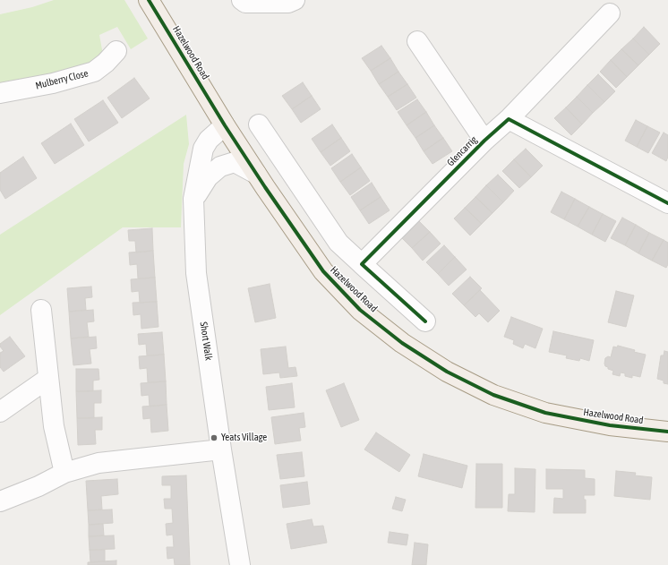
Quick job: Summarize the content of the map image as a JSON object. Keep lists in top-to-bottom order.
{
  "streets": {
    "main road": ["Hazelwood Road"],
    "street": ["Mulberry Close", "Glencarrig", "Short Walk"]
  },
  "crossings": [
    ["Hazelwood Road", "Short Walk"]
  ],
  "places": ["Yeats Village"]
}
